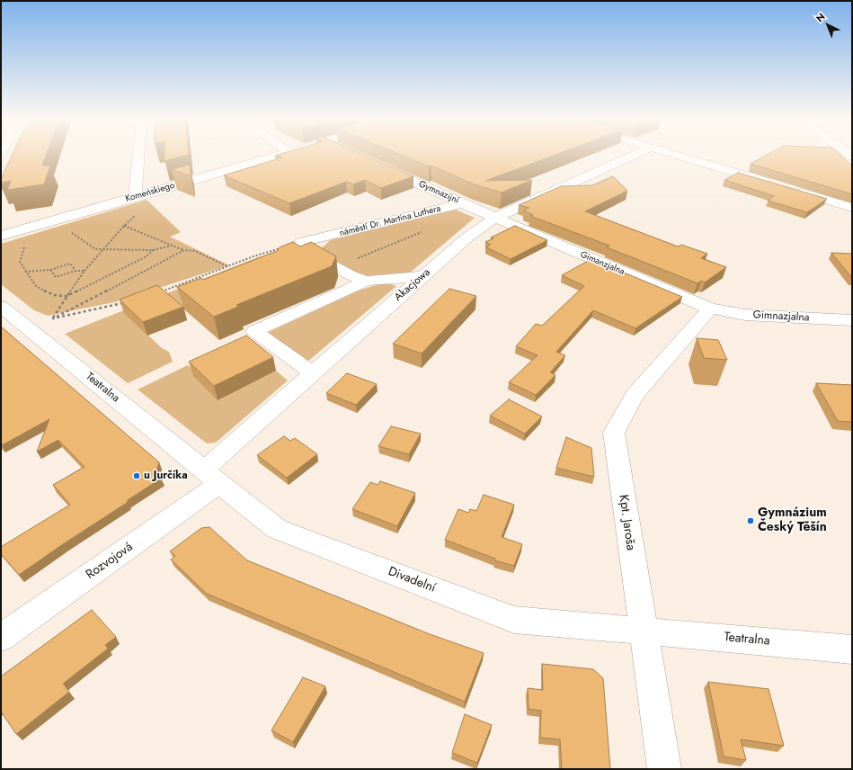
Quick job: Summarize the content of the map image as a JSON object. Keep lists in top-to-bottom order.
{
  "streets": {
    "street": [
      "Komeńskiego",
      "Gymnazijní",
      "náměstí Dr. Martina Luthera",
      "Gimanzjalna",
      "Akacjowa",
      "Gimnazjalna",
      "Teatralna",
      "Kpt. Jaroša",
      "Rozvojová",
      "Divadelní"
    ]
  },
  "crossings": [
    ["Gymnazijní", "náměstí Dr. Martina Luthera"],
    ["Gymnazijní", "Gimanzjalna"],
    ["Gymnazijní", "Akacjowa"],
    ["Gimanzjalna", "Akacjowa"],
    ["Gimanzjalna", "Gimnazjalna"],
    ["Gimanzjalna", "Kpt. Jaroša"],
    ["Akacjowa", "Teatralna"],
    ["Akacjowa", "Rozvojová"],
    ["Akacjowa", "Divadelní"],
    ["Gimnazjalna", "Kpt. Jaroša"],
    ["Teatralna", "Kpt. Jaroša"],
    ["Teatralna", "Rozvojová"],
    ["Teatralna", "Divadelní"],
    ["Kpt. Jaroša", "Divadelní"],
    ["Rozvojová", "Divadelní"]
  ],
  "places": ["u Jurčíka", "Gymnázium Český Těšín"],
  "north": "top left"
}
